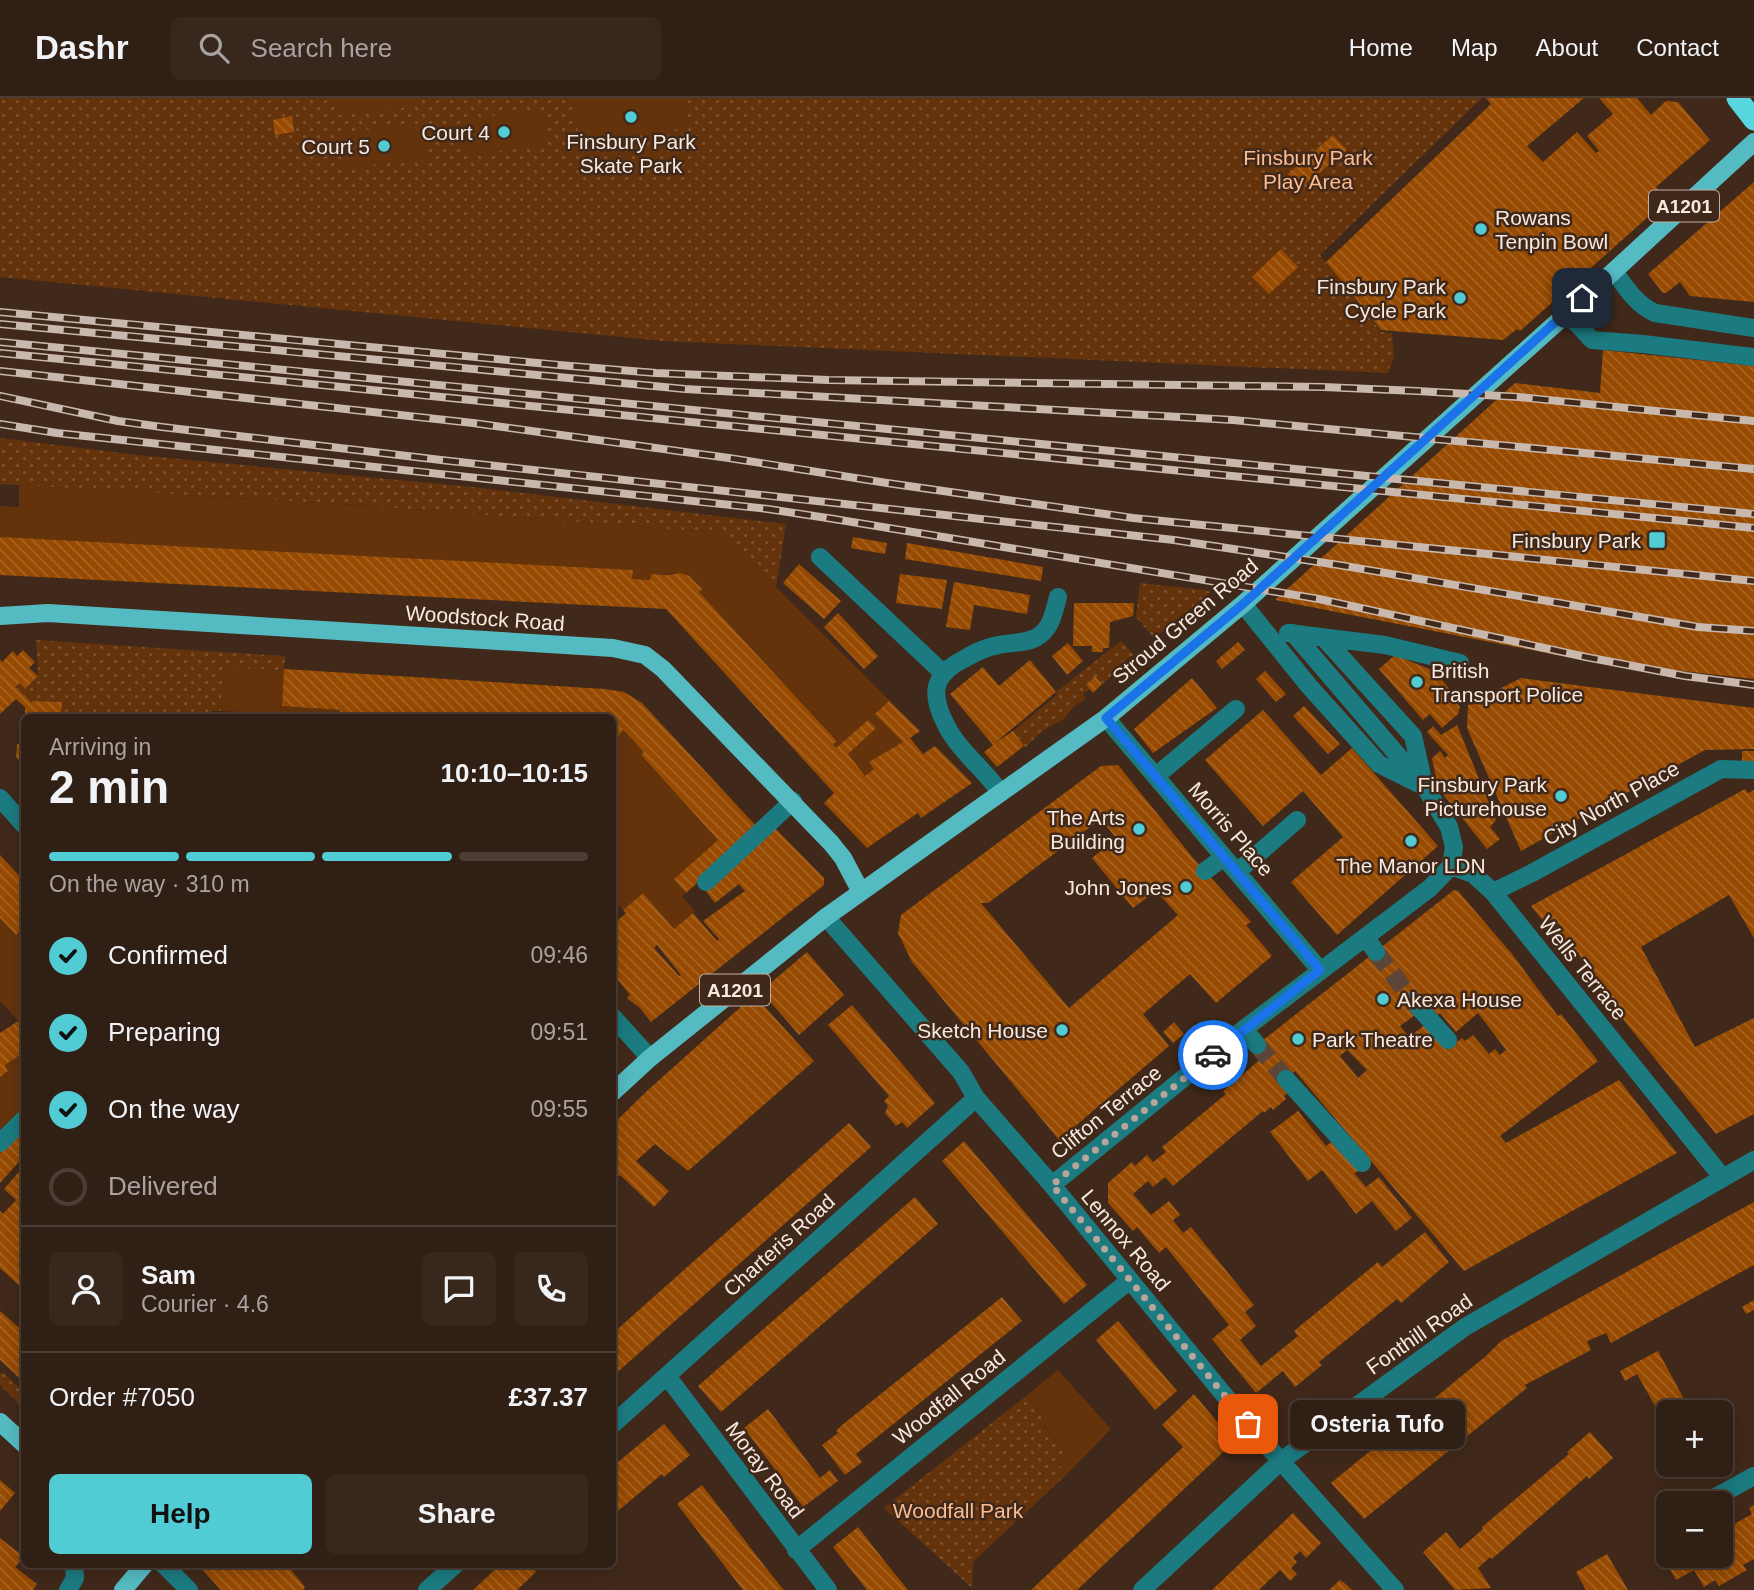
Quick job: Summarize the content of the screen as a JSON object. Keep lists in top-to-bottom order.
{
  "streets": {
    "main road": ["A1201", "Woodstock Road", "Stroud Green Road"],
    "street": [
      "City North Place",
      "Morris Place",
      "Wells Terrace",
      "Clifton Terrace",
      "Lennox Road",
      "Charteris Road",
      "Fonthill Road",
      "Woodfall Road",
      "Moray Road"
    ]
  },
  "crossings": [
    ["Woodstock Road", "Stroud Green Road"],
    ["Stroud Green Road", "Morris Place"],
    ["Stroud Green Road", "Lennox Road"],
    ["City North Place", "Wells Terrace"],
    ["Morris Place", "Clifton Terrace"],
    ["Wells Terrace", "Clifton Terrace"],
    ["Wells Terrace", "Fonthill Road"],
    ["Clifton Terrace", "Lennox Road"],
    ["Lennox Road", "Charteris Road"],
    ["Lennox Road", "Fonthill Road"],
    ["Lennox Road", "Woodfall Road"],
    ["Charteris Road", "Moray Road"],
    ["Woodfall Road", "Moray Road"]
  ],
  "parks": ["Finsbury Park Play Area", "Woodfall Park"],
  "places": {
    "other": [
      "Finsbury Park Skate Park",
      "Court 4",
      "Court 5",
      "Rowans Tenpin Bowl",
      "Finsbury Park Cycle Park",
      "British Transport Police",
      "Finsbury Park Picturehouse",
      "The Arts Building",
      "The Manor LDN",
      "John Jones",
      "Akexa House",
      "Sketch House",
      "Park Theatre",
      "Osteria Tufo"
    ],
    "transit": ["Finsbury Park"]
  },
  "page": {
    "header": "Dashr",
    "search": "Search here",
    "nav": [
      "Home",
      "Map",
      "About",
      "Contact"
    ],
    "heading": ["2 min", "Arriving in", "10:10–10:15"],
    "panel": [
      "Sam",
      "Courier · 4.6",
      "Order #7050",
      "£37.37"
    ],
    "bar": "On the way · 310 m",
    "list": [
      ["Confirmed", "09:46"],
      ["Preparing", "09:51"],
      ["On the way", "09:55"],
      "Delivered"
    ],
    "map_buttons": ["+", "−"],
    "bubble": "Osteria Tufo",
    "buttons": ["Help", "Share"]
  }
}
